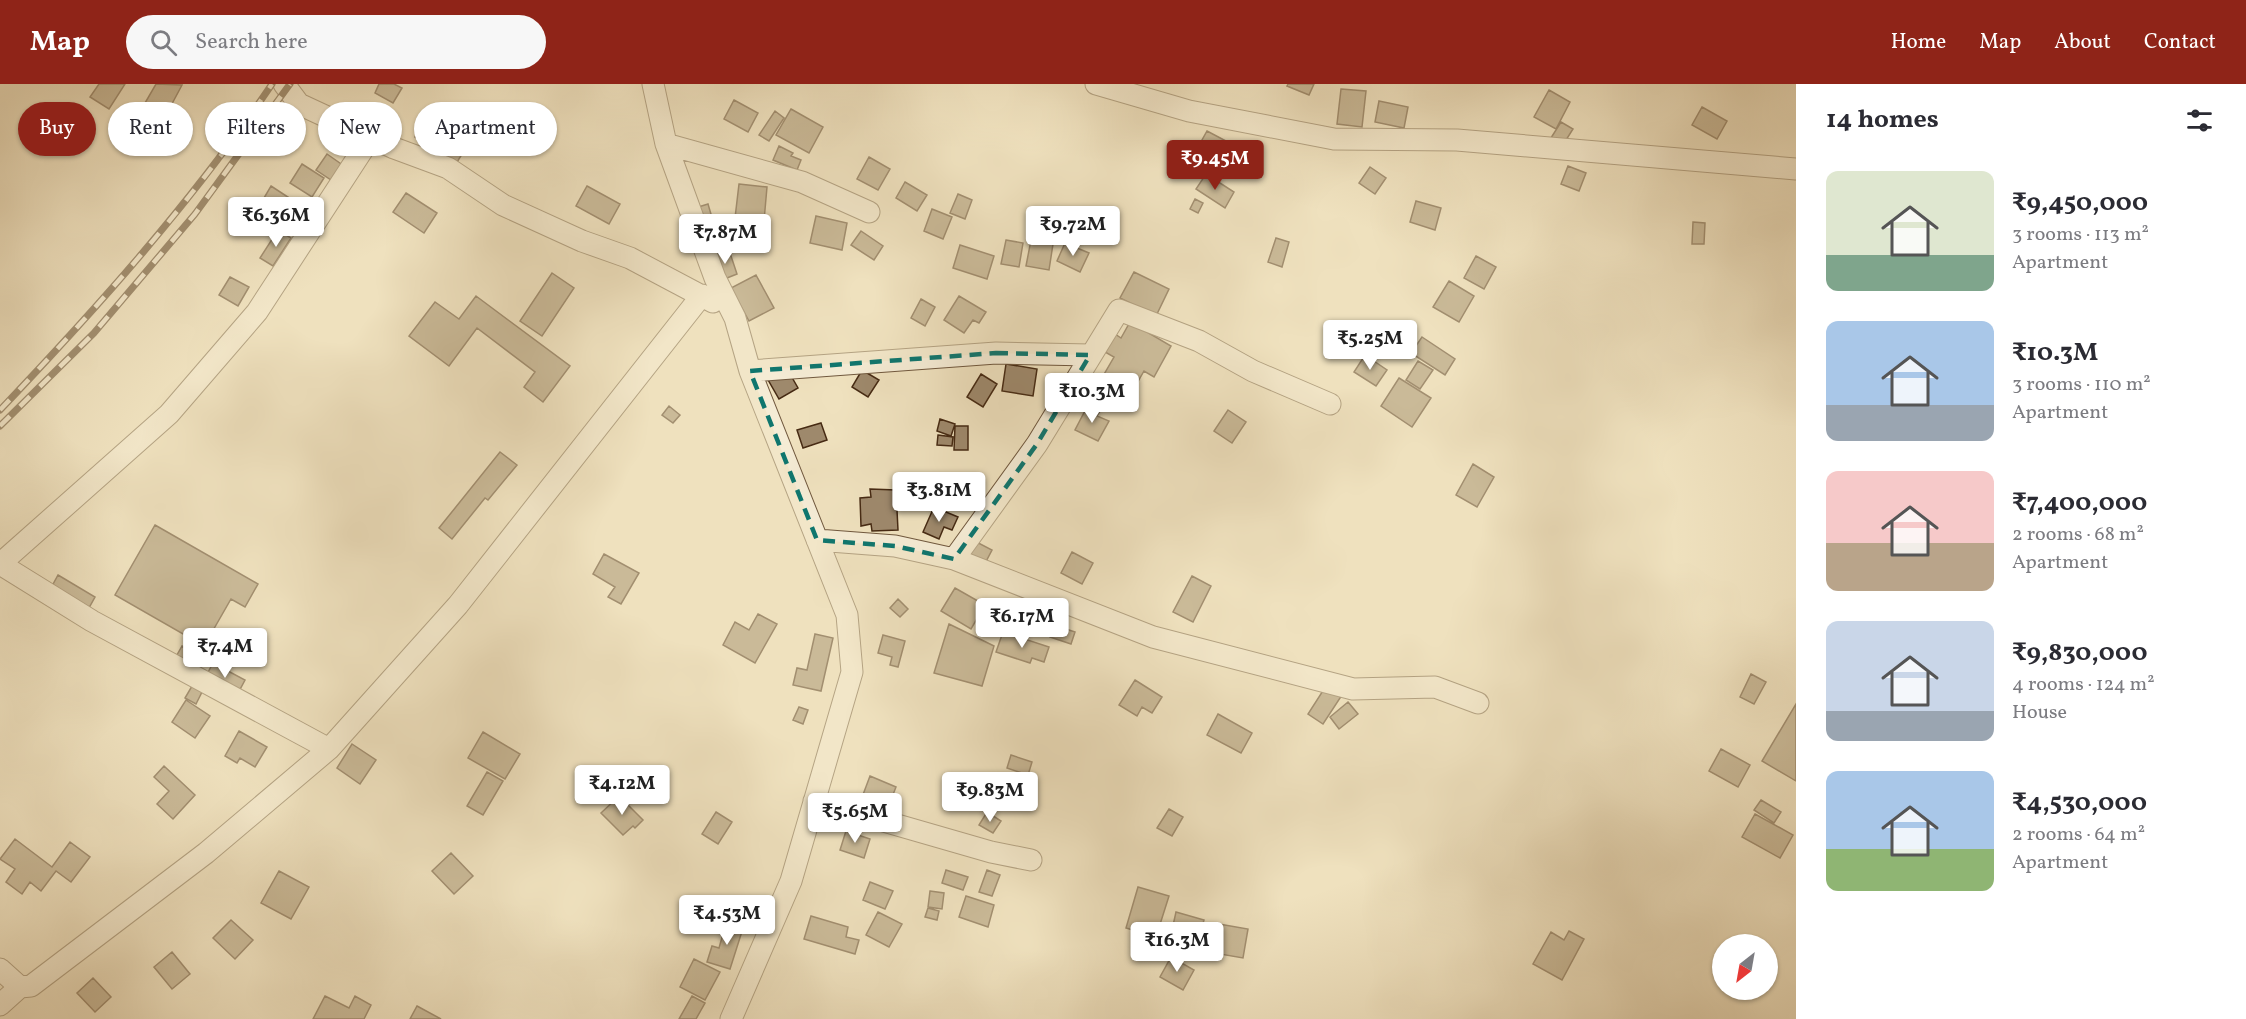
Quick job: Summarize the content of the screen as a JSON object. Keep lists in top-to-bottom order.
{
  "north": "bottom left",
  "page": {
    "header": "Map",
    "search": "Search here",
    "nav": [
      "Home",
      "Map",
      "About",
      "Contact"
    ],
    "heading": "14 homes",
    "chip": [
      "Buy",
      "Rent",
      "Filters",
      "New",
      "Apartment"
    ],
    "price": [
      "₹9.45M",
      "₹6.36M",
      "₹9.72M",
      "₹7.87M",
      "₹5.25M",
      "₹10.3M",
      "₹3.81M",
      "₹6.17M",
      "₹7.4M",
      "₹4.12M",
      "₹9.83M",
      "₹5.65M",
      "₹4.53M",
      "₹16.3M"
    ],
    "list": [
      {
        "name": "₹9,450,000",
        "note": "3 rooms · 113 m² · Apartment"
      },
      {
        "name": "₹10.3M",
        "note": "3 rooms · 110 m² · Apartment"
      },
      {
        "name": "₹7,400,000",
        "note": "2 rooms · 68 m² · Apartment"
      },
      {
        "name": "₹9,830,000",
        "note": "4 rooms · 124 m² · House"
      },
      {
        "name": "₹4,530,000",
        "note": "2 rooms · 64 m² · Apartment"
      }
    ]
  }
}
